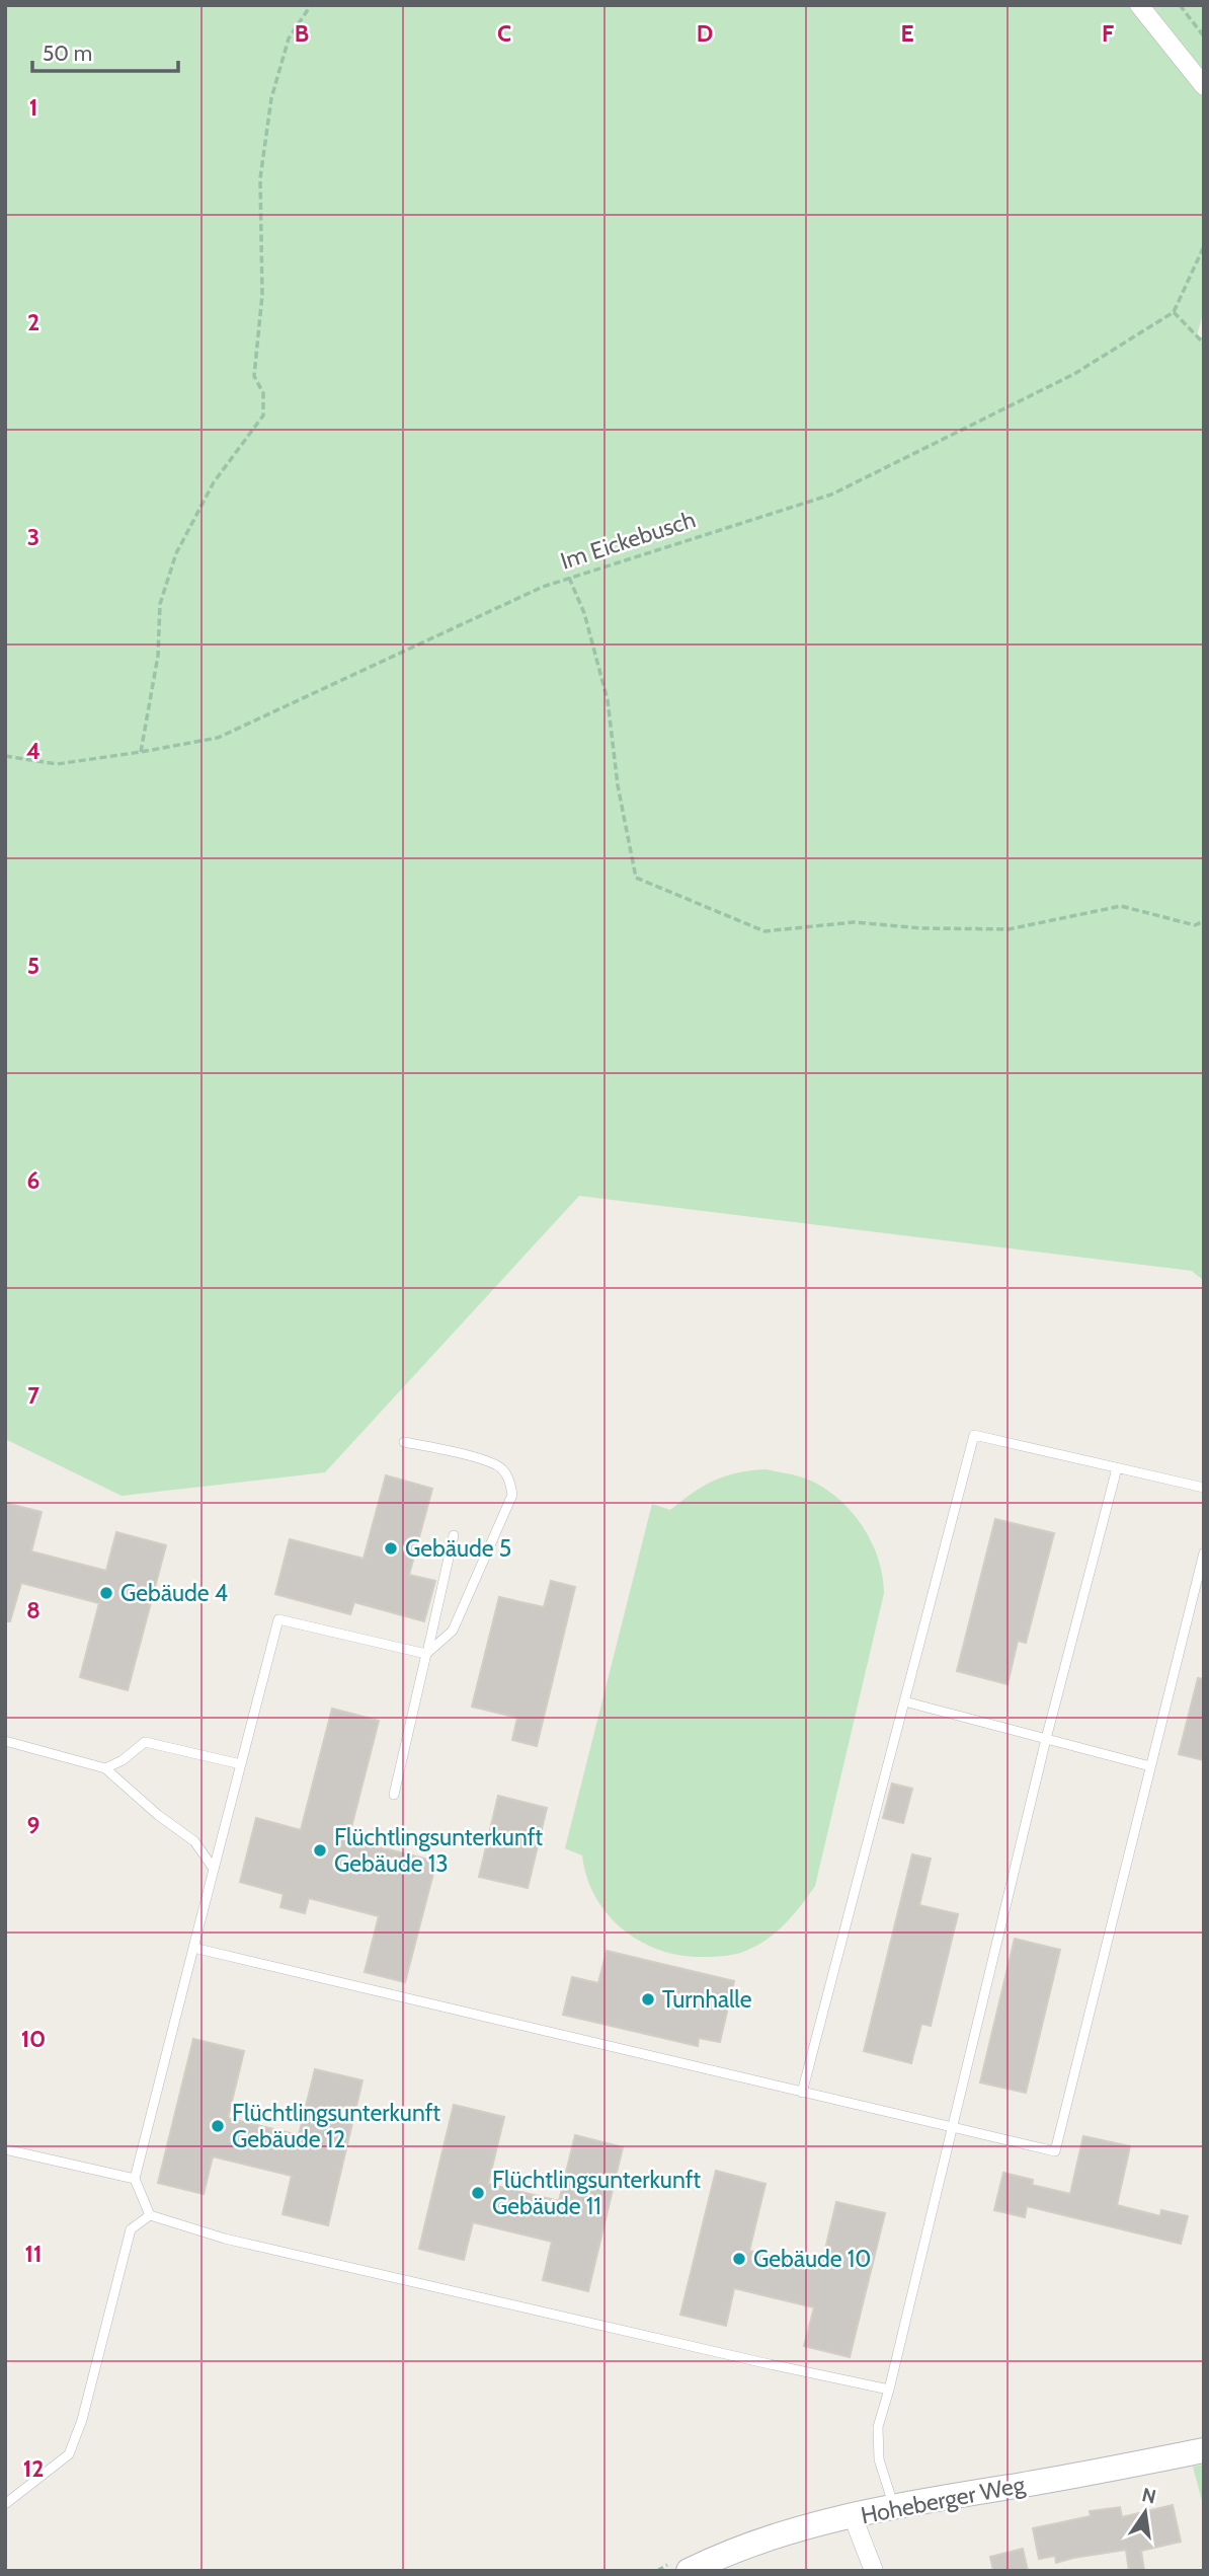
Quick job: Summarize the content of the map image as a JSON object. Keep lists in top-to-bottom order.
{
  "streets": {
    "street": ["Hoheberger Weg"],
    "path": ["Im Eickebusch"]
  },
  "places": [
    "Gebäude 5",
    "Gebäude 4",
    "Flüchtlingsunterkunft Gebäude 13",
    "Turnhalle",
    "Flüchtlingsunterkunft Gebäude 12",
    "Flüchtlingsunterkunft Gebäude 11",
    "Gebäude 10"
  ],
  "scale_bar": "50 m",
  "north": "top",
  "grid": {
    "columns": [
      "B",
      "C",
      "D",
      "E",
      "F"
    ],
    "rows": [
      "1",
      "2",
      "3",
      "4",
      "5",
      "6",
      "7",
      "8",
      "9",
      "10",
      "11",
      "12"
    ]
  }
}
